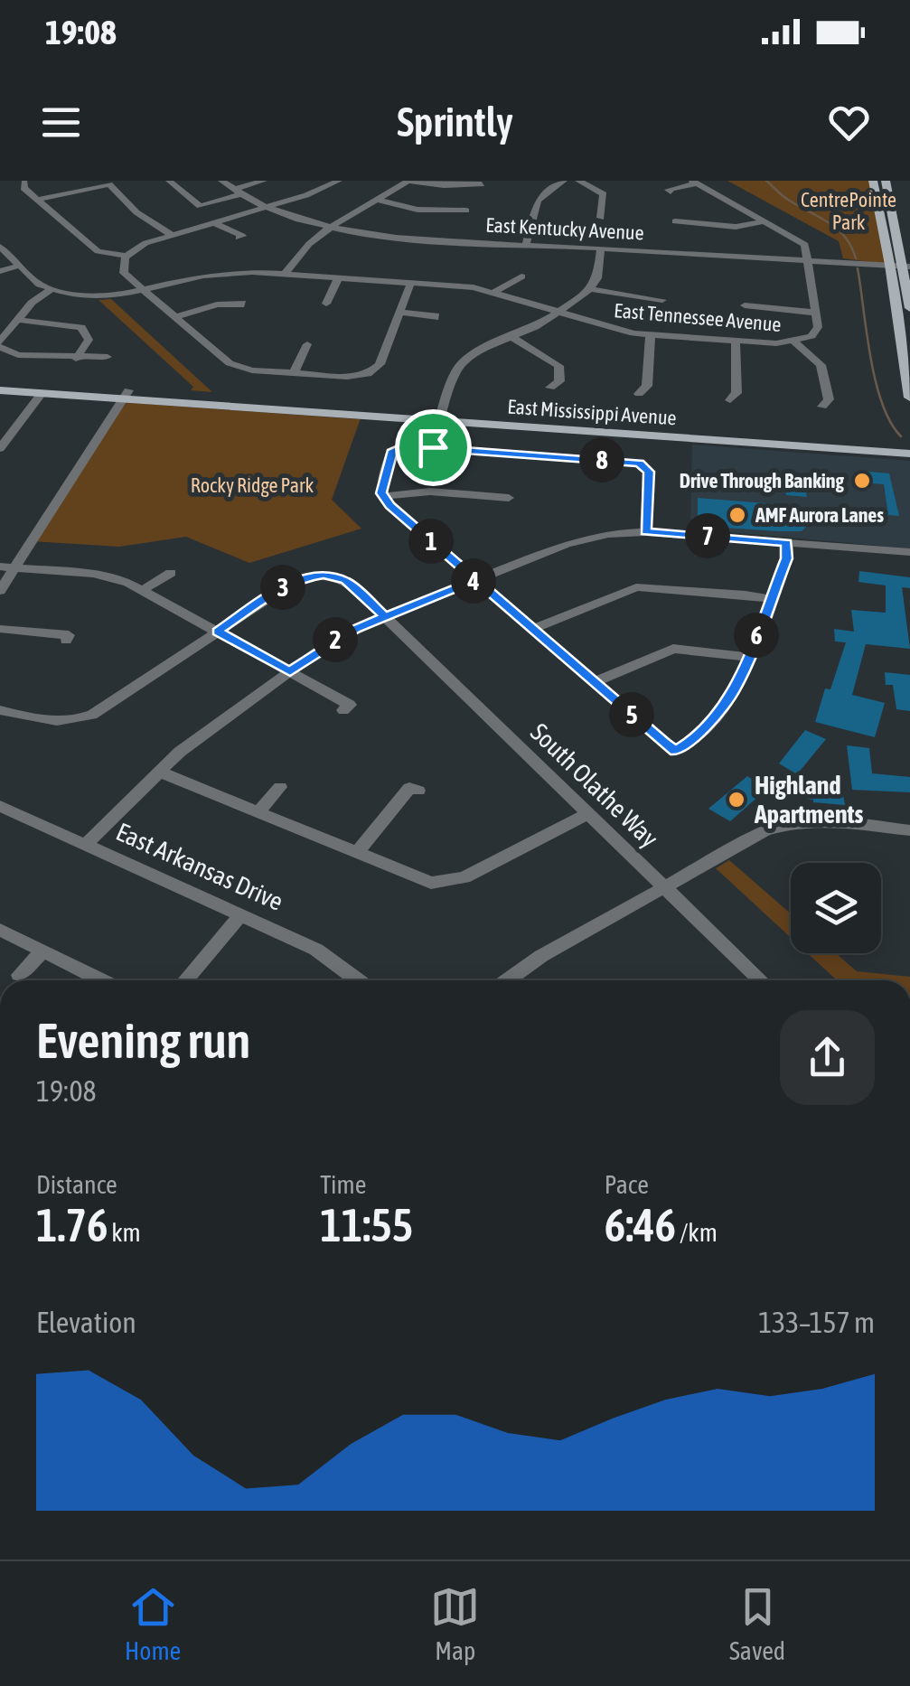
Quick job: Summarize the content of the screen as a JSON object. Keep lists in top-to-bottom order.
{
  "streets": {
    "main road": ["East Mississippi Avenue"],
    "street": [
      "East Kentucky Avenue",
      "East Tennessee Avenue",
      "South Olathe Way",
      "East Arkansas Drive"
    ]
  },
  "parks": ["CentrePointe Park", "Rocky Ridge Park"],
  "places": ["Drive Through Banking", "AMF Aurora Lanes", "Highland Apartments"],
  "page": {
    "status": "19:08",
    "header": "Sprintly",
    "pins": [
      "8",
      "7",
      "1",
      "4",
      "3",
      "6",
      "2",
      "5"
    ],
    "heading": ["Evening run", "19:08"],
    "stats": [
      ["Distance", "1.76 km"],
      ["Time", "11:55"],
      ["Pace", "6:46 /km"]
    ],
    "chart": ["Elevation", "133–157 m"],
    "tabs": ["Home", "Map", "Saved"]
  }
}
